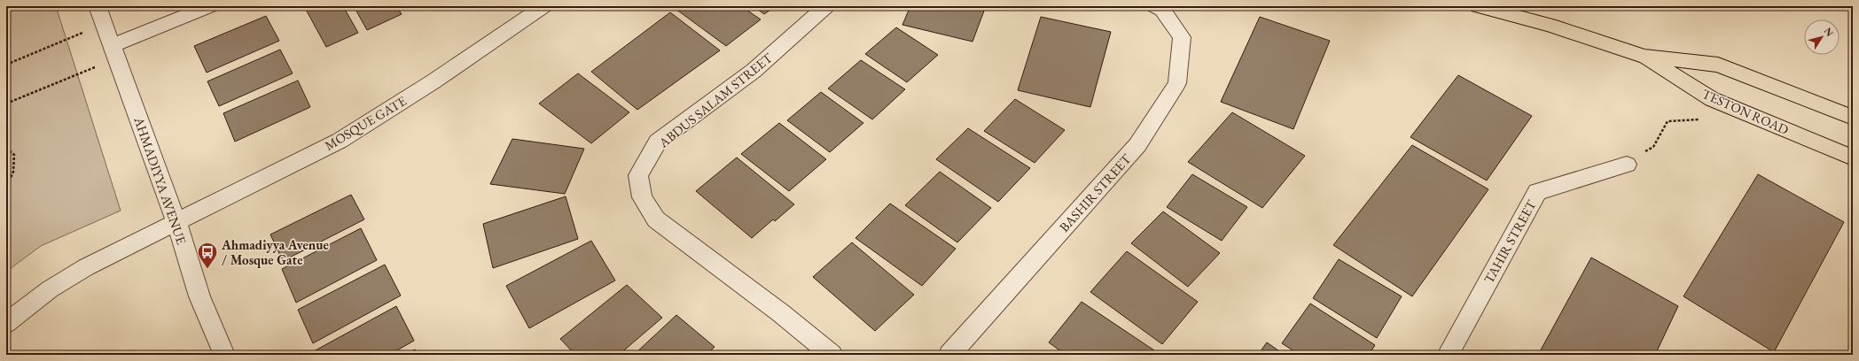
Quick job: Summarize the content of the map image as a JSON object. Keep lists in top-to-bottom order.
{
  "streets": {
    "main road": ["TESTON ROAD"],
    "street": [
      "ABDUS SALAM STREET",
      "MOSQUE GATE",
      "AHMADIYYA AVENUE",
      "BASHIR STREET",
      "TAHIR STREET"
    ]
  },
  "crossings": [
    ["MOSQUE GATE", "AHMADIYYA AVENUE"]
  ],
  "places": {
    "bus stop": ["Ahmadiyya Avenue / Mosque Gate"]
  },
  "north": "top right"
}
